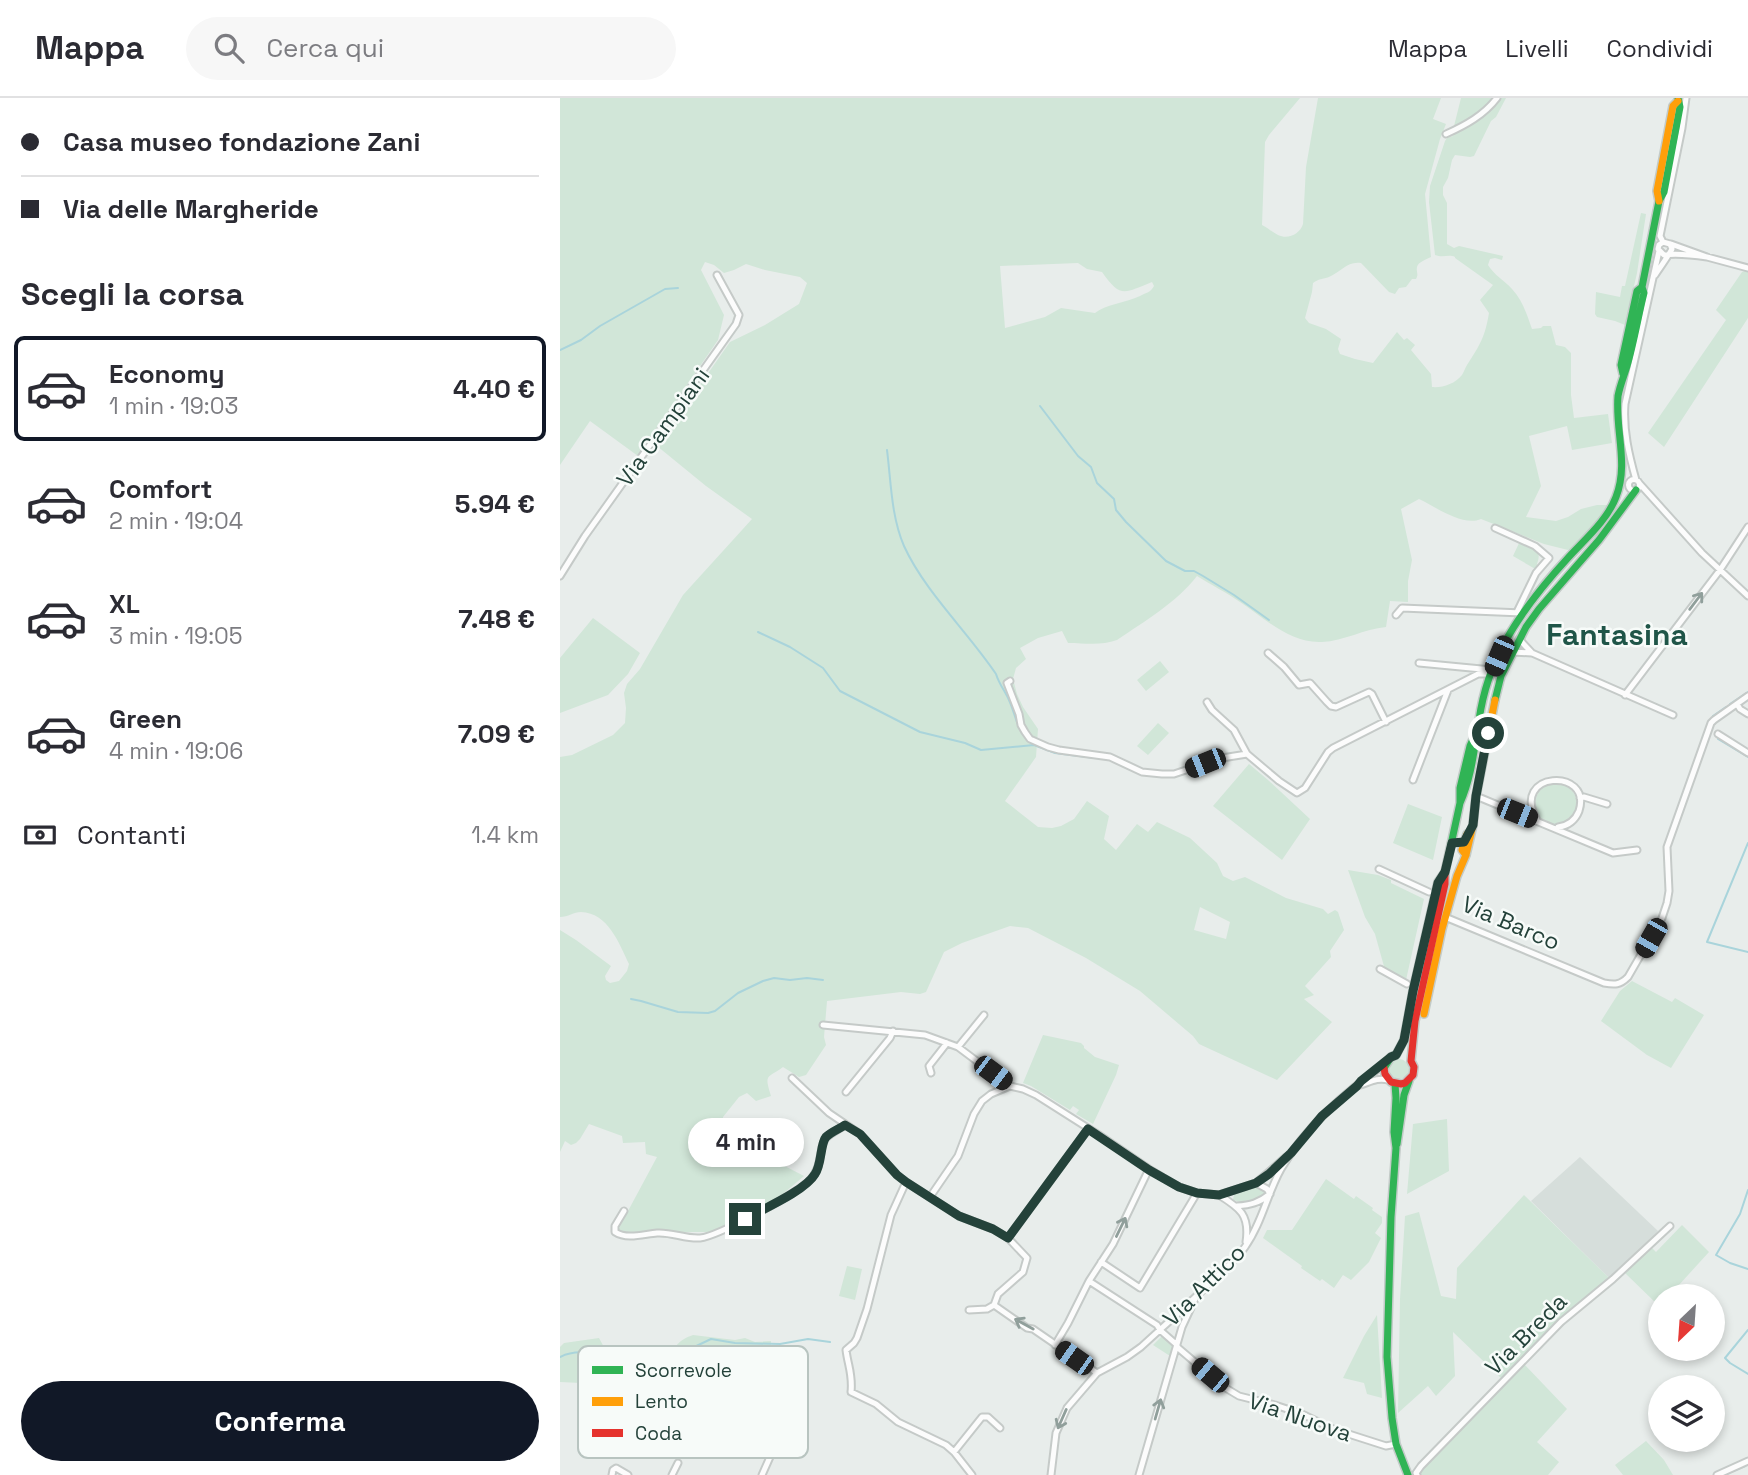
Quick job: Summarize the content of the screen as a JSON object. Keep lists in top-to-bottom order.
{
  "streets": {
    "street": [
      "Via Campiani",
      "Via Barco",
      "Via Attico",
      "Via Breda",
      "Via Nuova"
    ]
  },
  "crossings": [
    ["Via Attico", "Via Nuova"]
  ],
  "districts": ["Fantasina"],
  "legend": ["Scorrevole", "Lento", "Coda"],
  "north": "bottom left",
  "page": {
    "header": "Mappa",
    "search": "Cerca qui",
    "nav": ["Mappa", "Livelli", "Condividi"],
    "banner": ["Casa museo fondazione Zani", "Via delle Margheride"],
    "heading": "Scegli la corsa",
    "list": [
      {
        "name": "Economy",
        "note": "1 min · 19:03",
        "value": "4.40 €"
      },
      {
        "name": "Comfort",
        "note": "2 min · 19:04",
        "value": "5.94 €"
      },
      {
        "name": "XL",
        "note": "3 min · 19:05",
        "value": "7.48 €"
      },
      {
        "name": "Green",
        "note": "4 min · 19:06",
        "value": "7.09 €"
      }
    ],
    "pay": ["Contanti", "1.4 km"],
    "bubble": "4 min",
    "buttons": "Conferma"
  }
}
